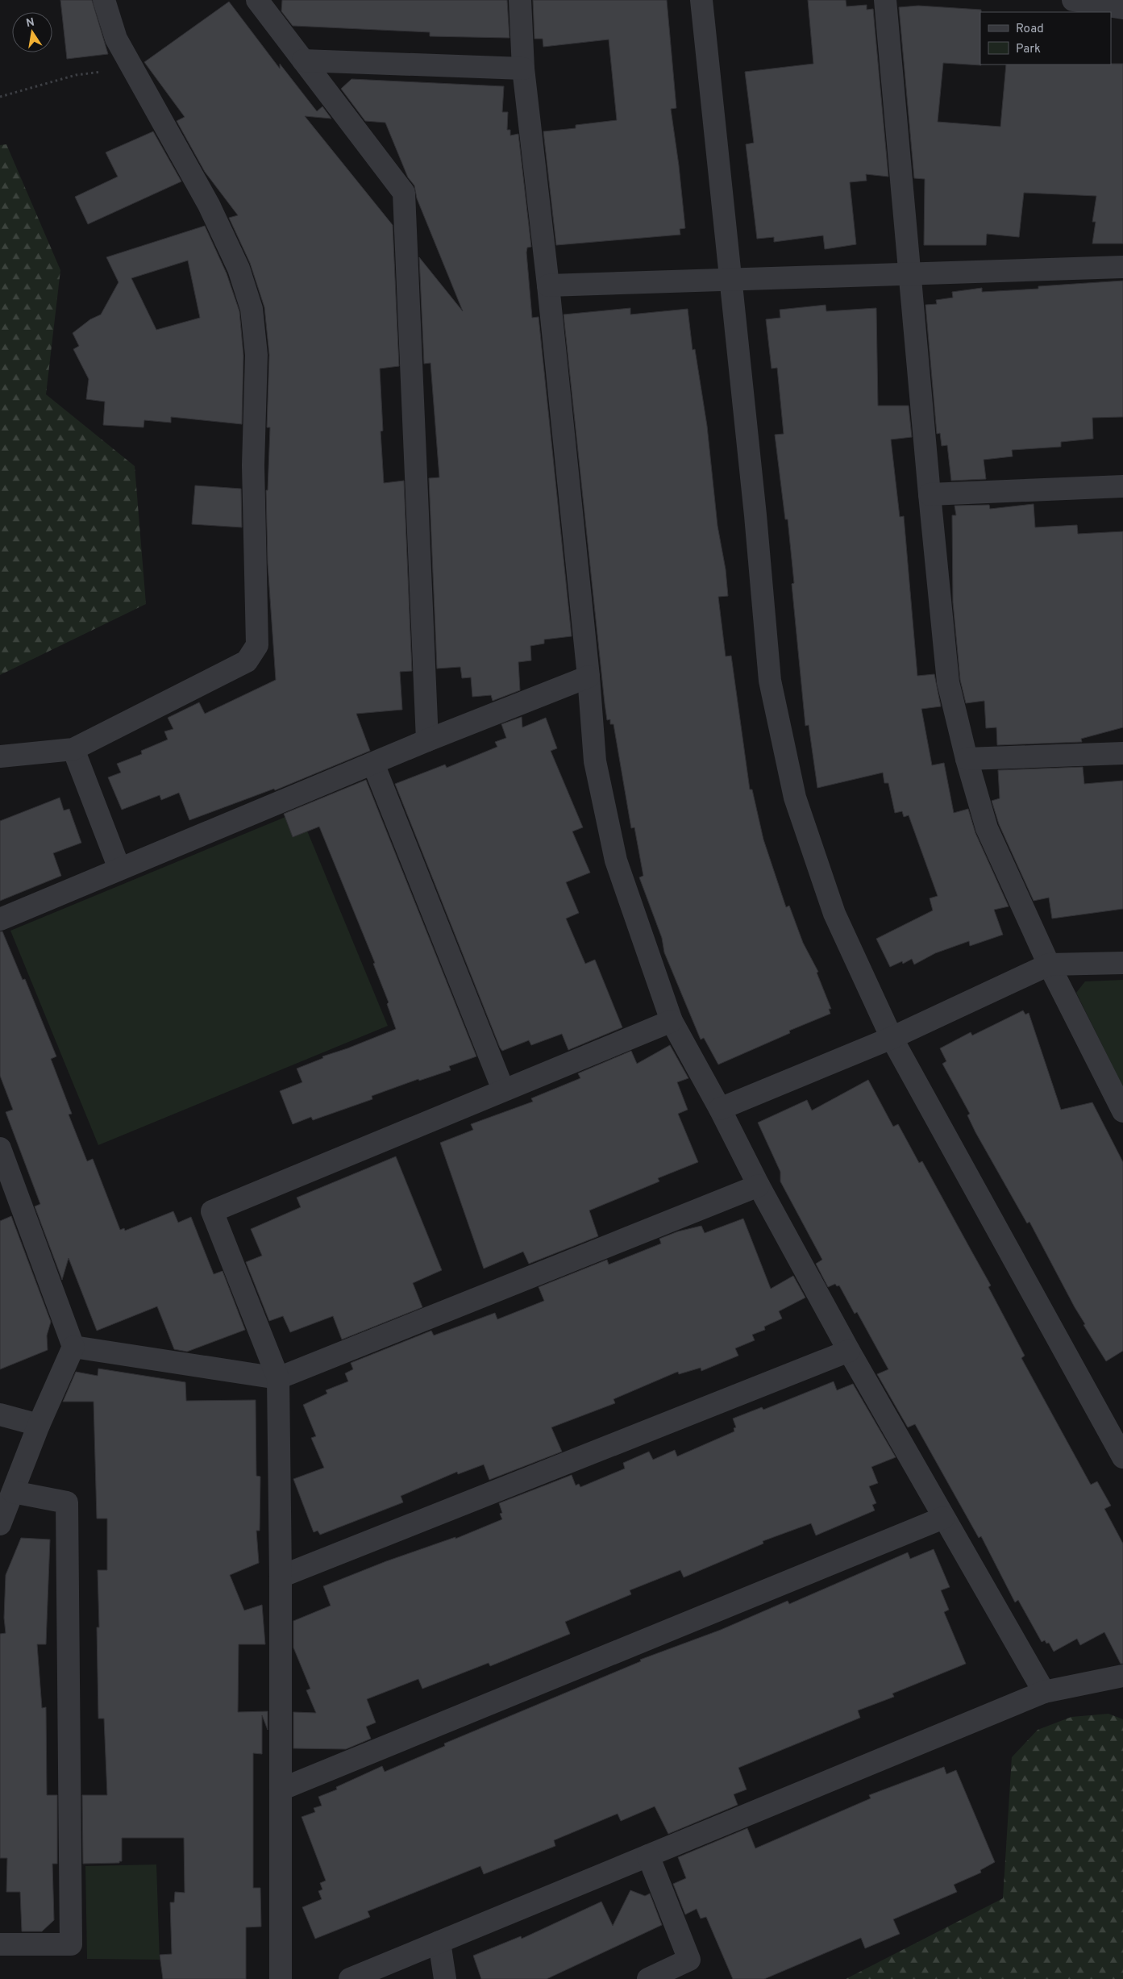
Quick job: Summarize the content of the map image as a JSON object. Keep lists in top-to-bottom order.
{
  "legend": ["Road", "Park"],
  "north": "top"
}
